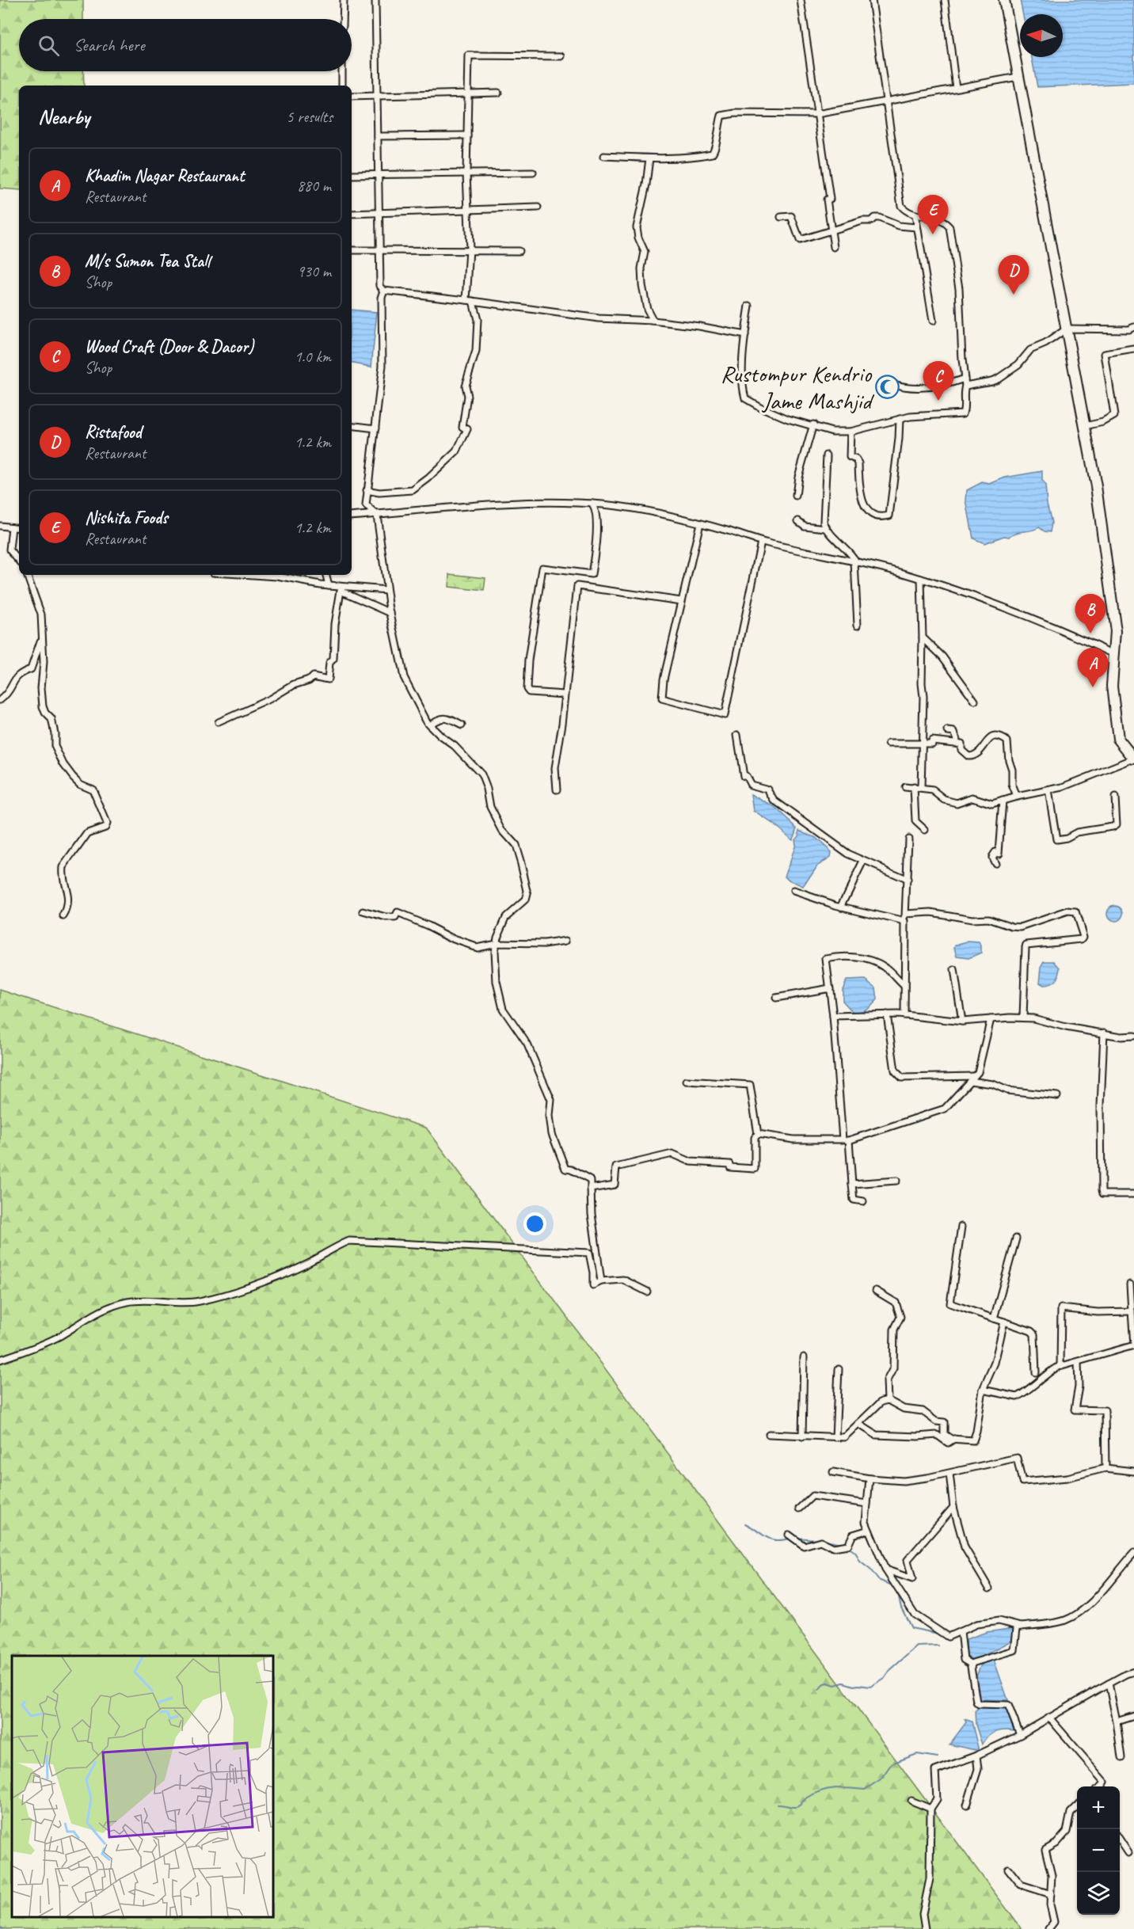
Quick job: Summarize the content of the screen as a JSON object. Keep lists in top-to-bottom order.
{
  "places": {
    "mosque": ["Rustompur Kendrio Jame Mashjid"]
  },
  "north": "left",
  "page": {
    "search": "Search here",
    "heading": ["Nearby", "5 results"],
    "list": [
      {
        "mark": "A",
        "name": "Khadim Nagar Restaurant",
        "note": "Restaurant",
        "value": "880 m"
      },
      {
        "mark": "B",
        "name": "M/s Sumon Tea Stall",
        "note": "Shop",
        "value": "930 m"
      },
      {
        "mark": "C",
        "name": "Wood Craft (Door & Dacor)",
        "note": "Shop",
        "value": "1.0 km"
      },
      {
        "mark": "D",
        "name": "Ristafood",
        "note": "Restaurant",
        "value": "1.2 km"
      },
      {
        "mark": "E",
        "name": "Nishita Foods",
        "note": "Restaurant",
        "value": "1.2 km"
      }
    ],
    "pins": [
      "E",
      "D",
      "C",
      "B",
      "A"
    ],
    "map_buttons": ["+", "−"]
  }
}
